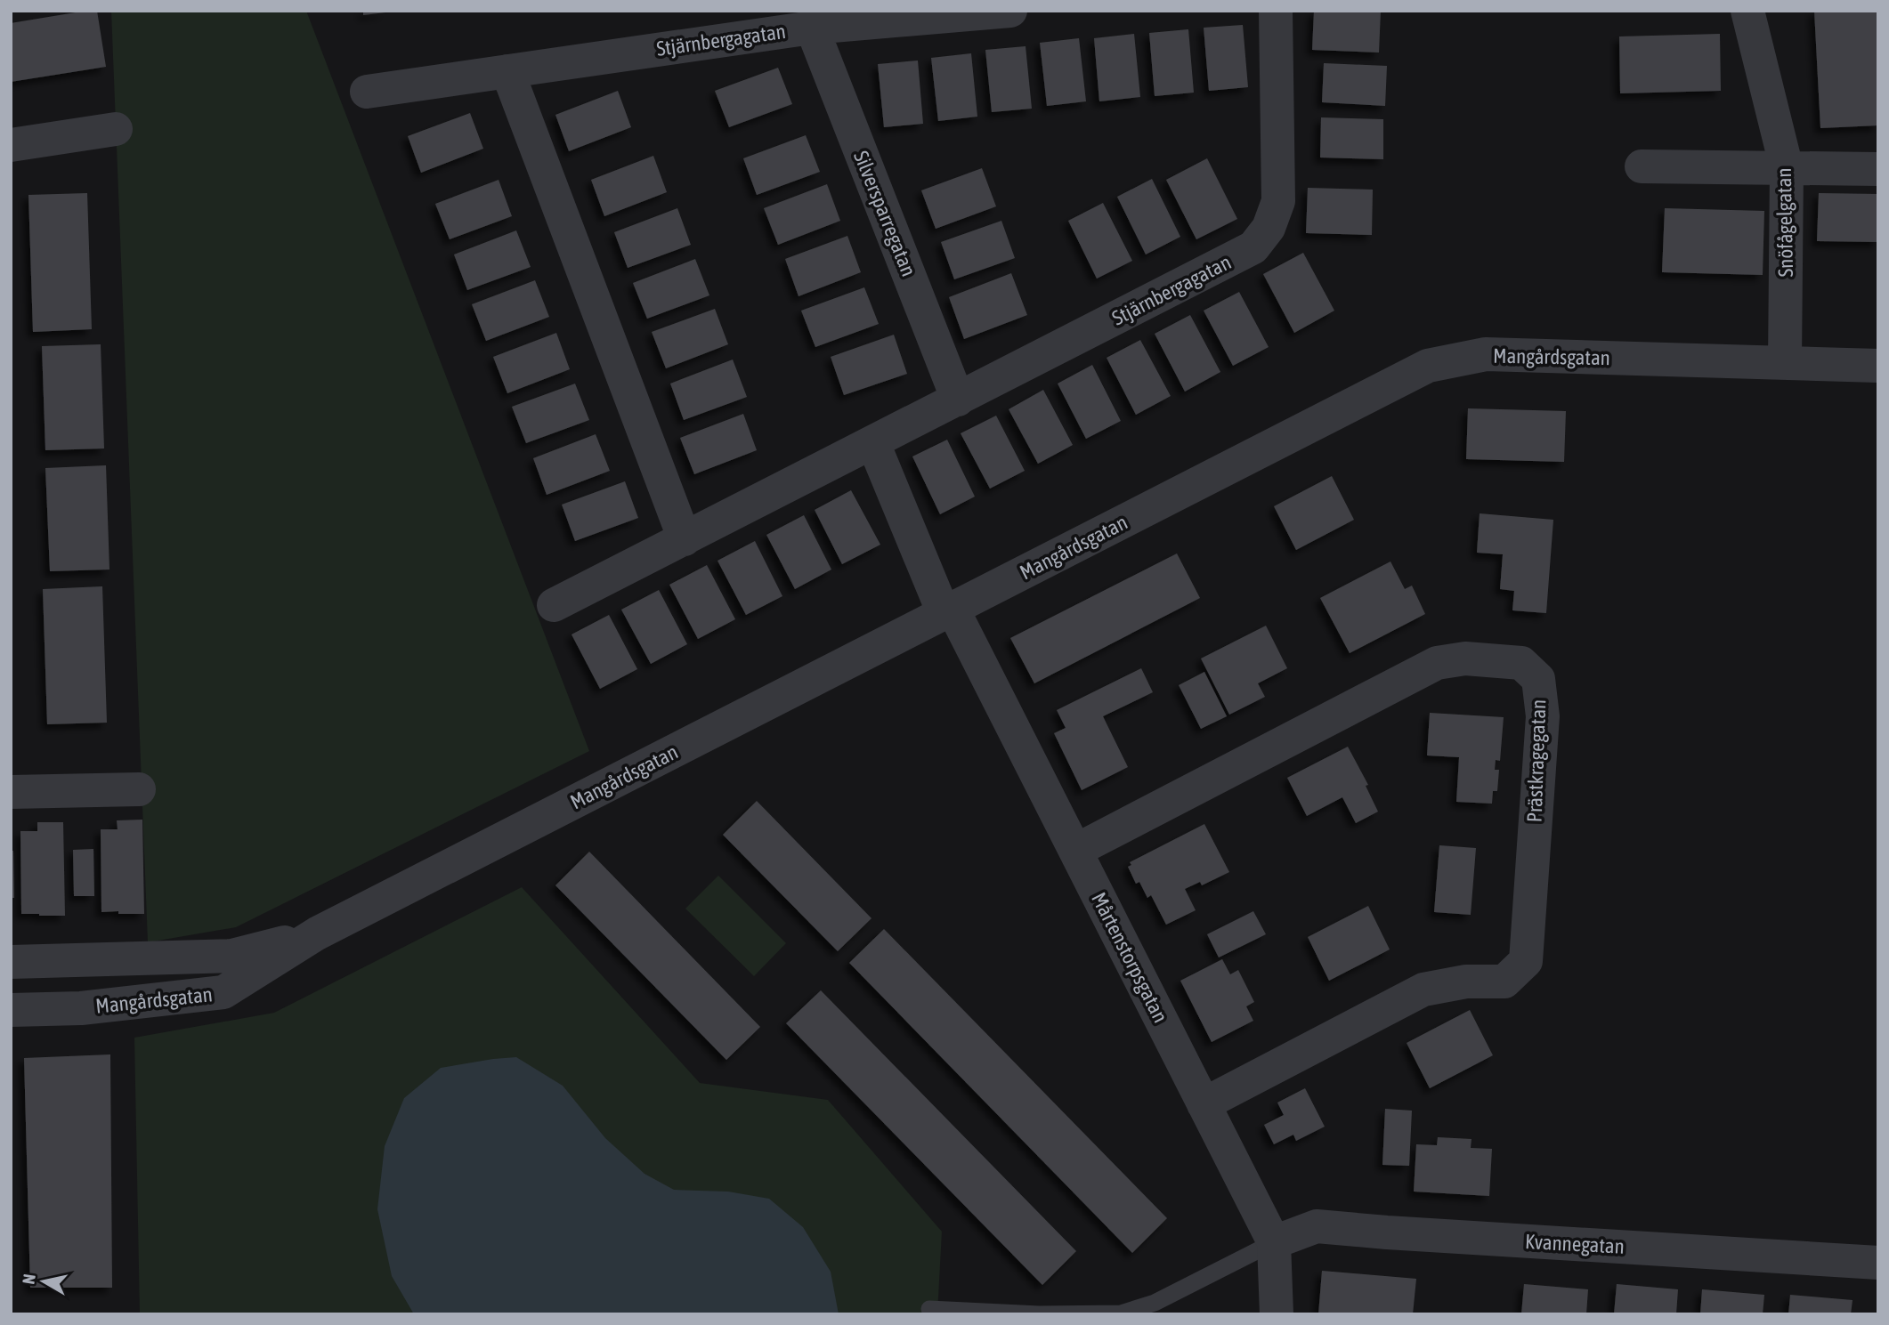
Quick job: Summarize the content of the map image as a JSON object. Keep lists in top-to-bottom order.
{
  "streets": {
    "street": [
      "Stjärnbergagatan",
      "Silversparregatan",
      "Snöfågelgatan",
      "Mangårdsgatan",
      "Prästkragegatan",
      "Mårtenstorpsgatan",
      "Kvannegatan"
    ]
  },
  "crossings": [
    ["Stjärnbergagatan", "Silversparregatan"],
    ["Snöfågelgatan", "Mangårdsgatan"],
    ["Mangårdsgatan", "Mårtenstorpsgatan"],
    ["Prästkragegatan", "Mårtenstorpsgatan"],
    ["Mårtenstorpsgatan", "Kvannegatan"]
  ],
  "north": "left"
}
